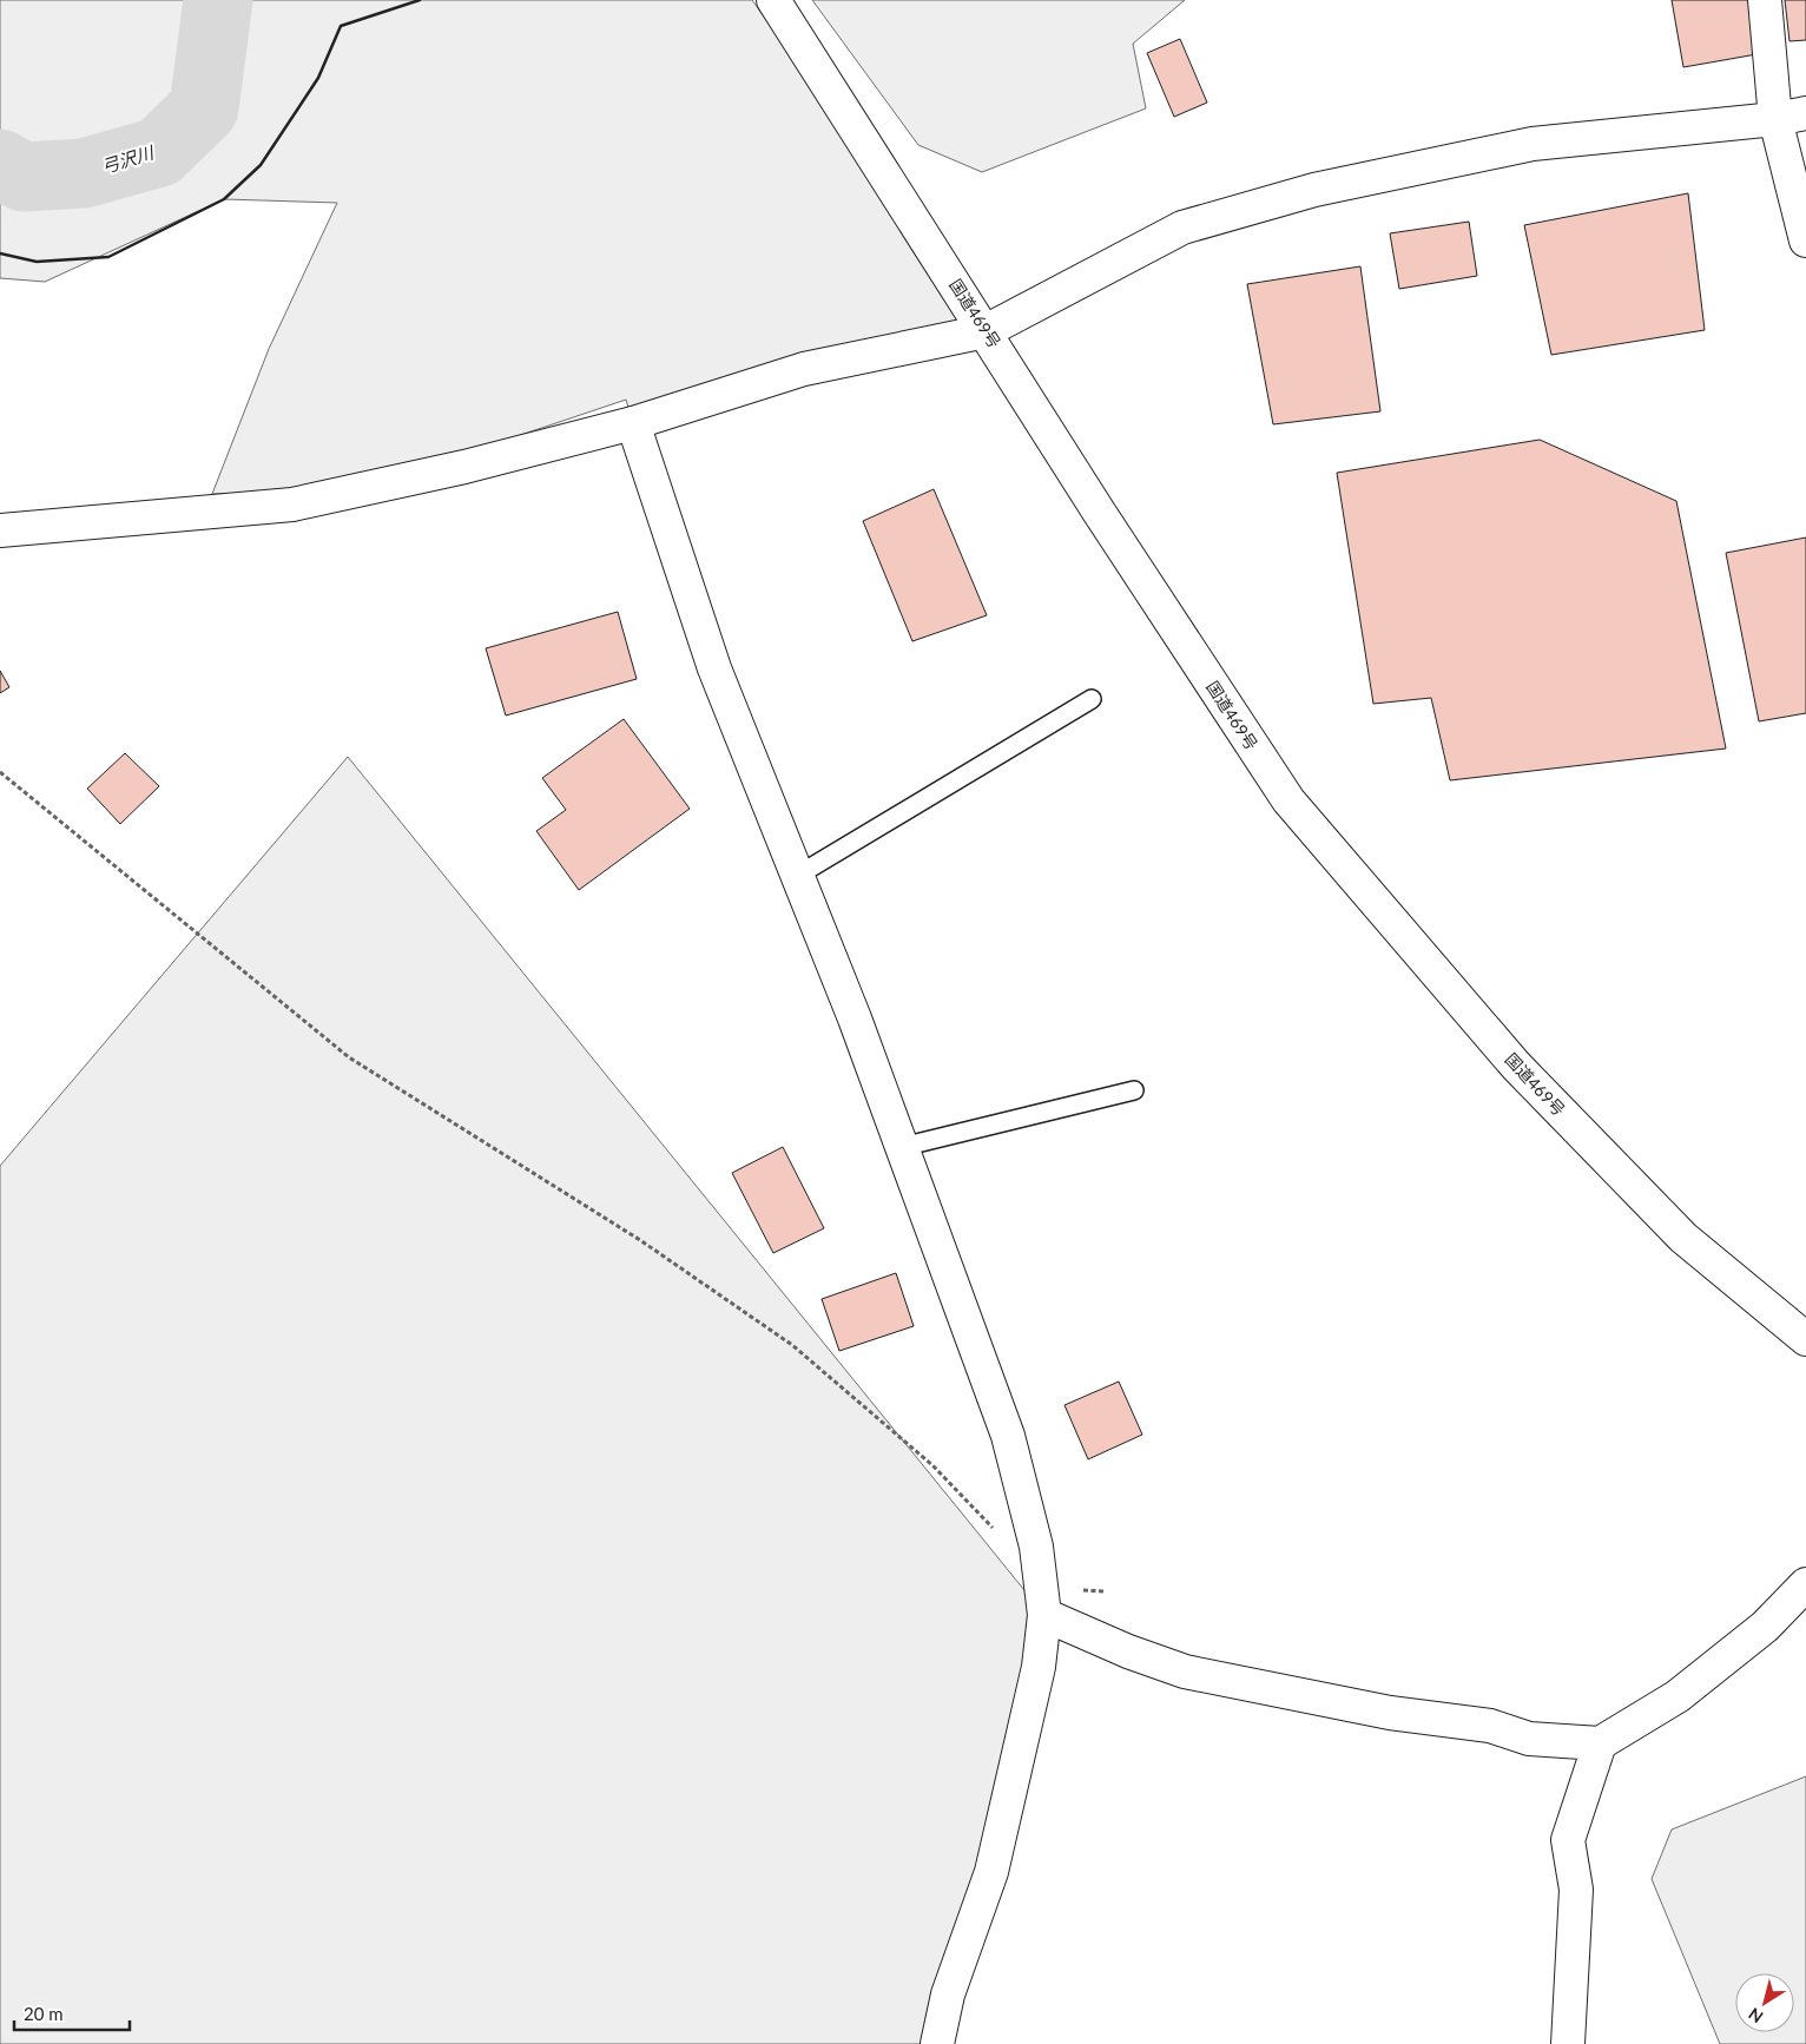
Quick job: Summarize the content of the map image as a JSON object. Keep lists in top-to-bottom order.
{
  "streets": {
    "main road": ["国道469号"]
  },
  "water": ["弓沢川"],
  "scale_bar": "20 m",
  "north": "bottom left"
}
